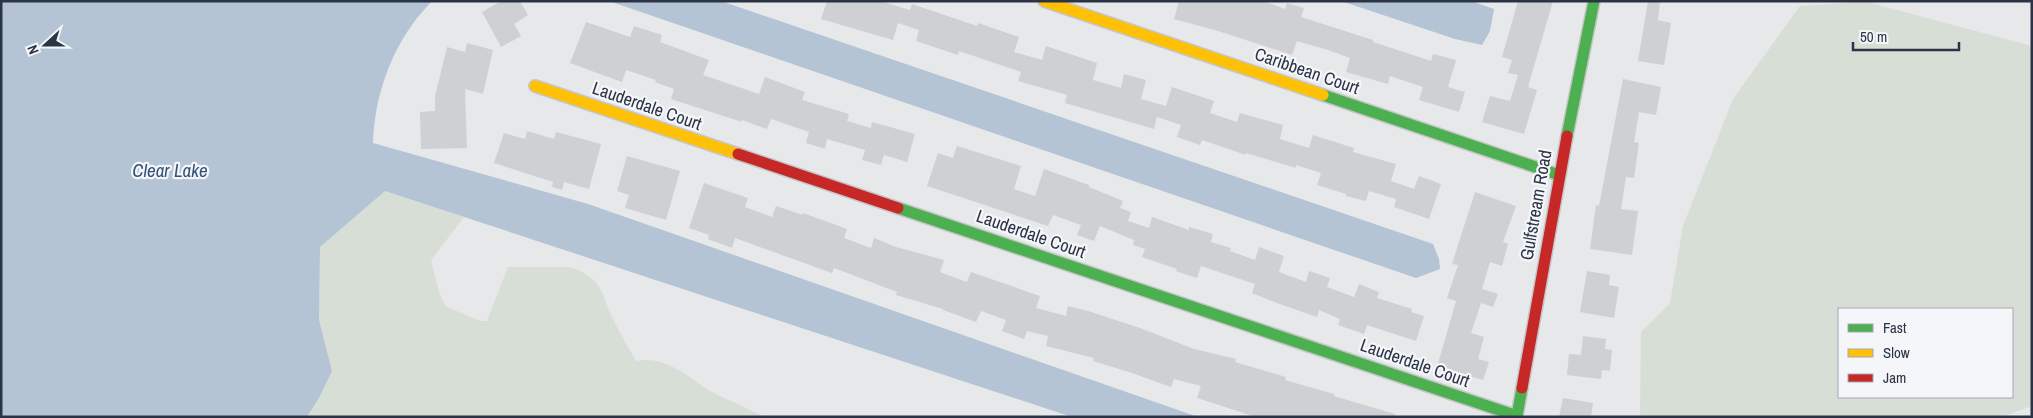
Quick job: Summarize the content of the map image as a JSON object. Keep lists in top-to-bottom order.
{
  "streets": {
    "street": ["Caribbean Court", "Lauderdale Court", "Gulfstream Road"]
  },
  "crossings": [
    ["Caribbean Court", "Gulfstream Road"],
    ["Lauderdale Court", "Gulfstream Road"]
  ],
  "water": ["Clear Lake"],
  "legend": ["Fast", "Slow", "Jam"],
  "scale_bar": "50 m",
  "north": "left"
}
